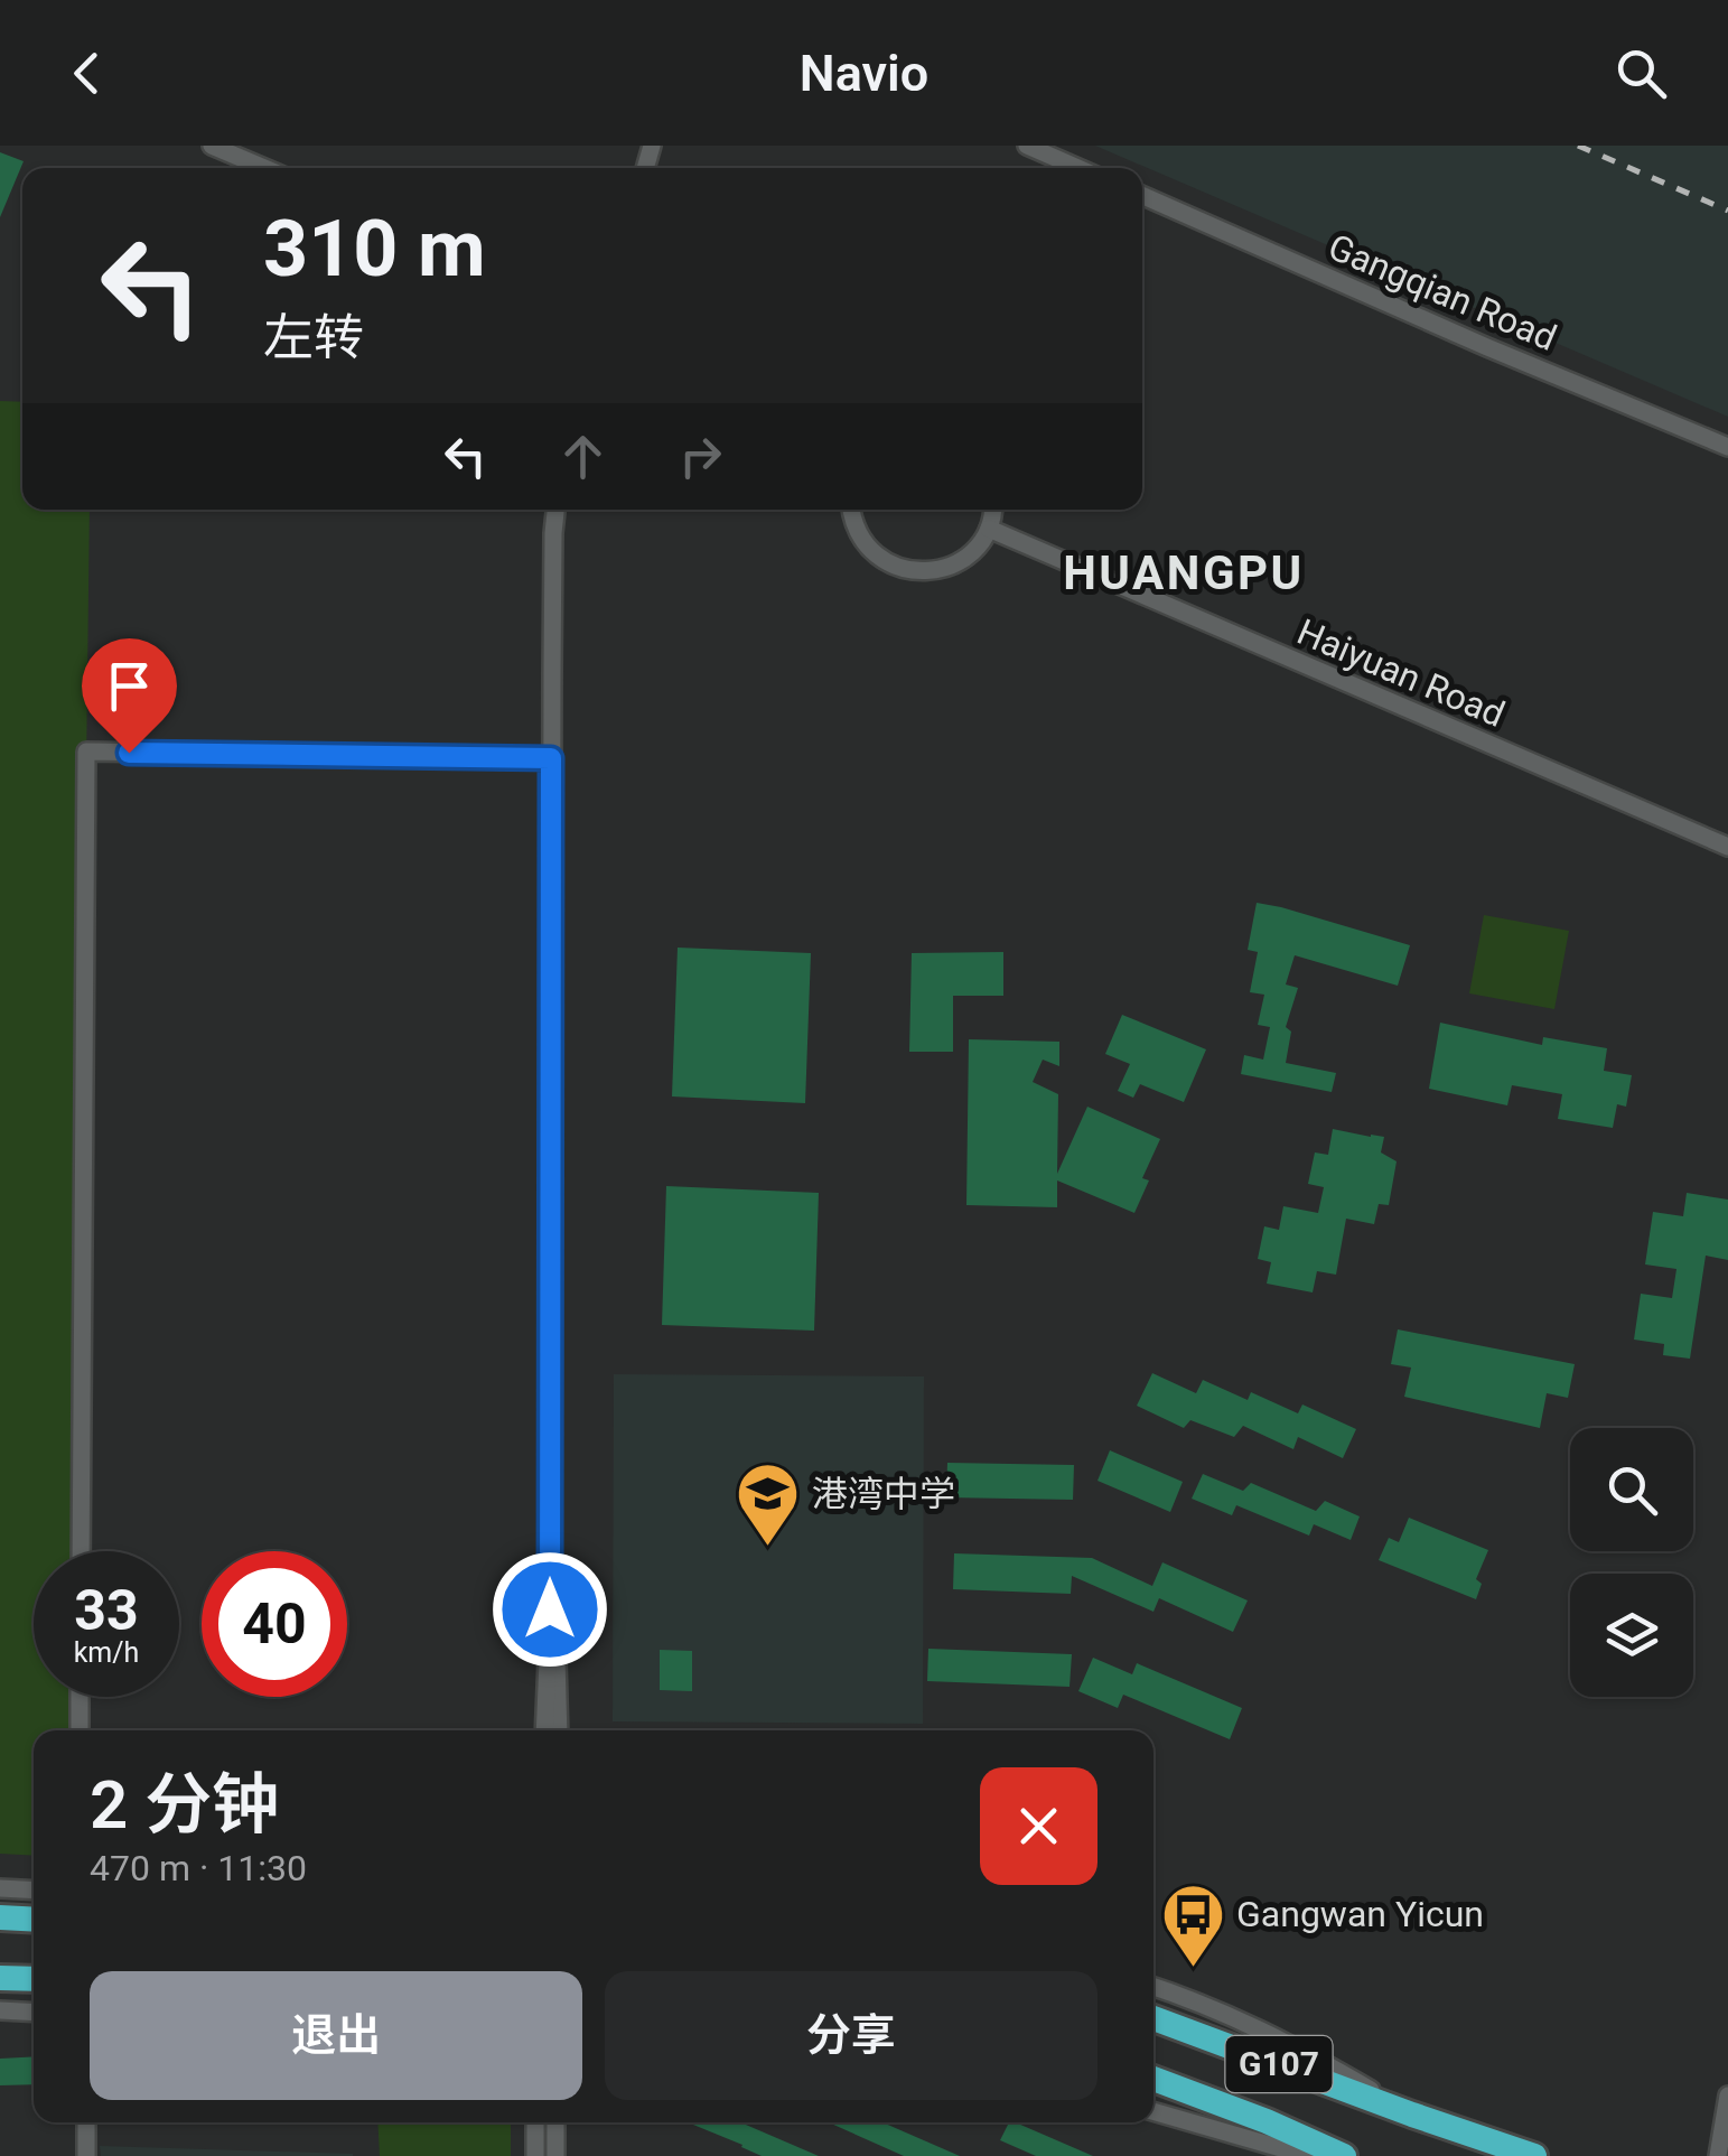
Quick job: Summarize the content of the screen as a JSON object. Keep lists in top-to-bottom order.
{
  "streets": {
    "highway": ["G107"],
    "street": ["Gangqian Road", "Haiyuan Road"]
  },
  "districts": ["HUANGPU"],
  "places": {
    "school or university": ["港湾中学"],
    "bus stop": ["Gangwan Yicun"]
  },
  "page": {
    "header": "Navio",
    "turn": ["310 m", "左转"],
    "speed": "33 km/h",
    "limit": "40",
    "heading": ["2 分钟", "470 m · 11:30"],
    "buttons": ["退出", "分享"]
  }
}
